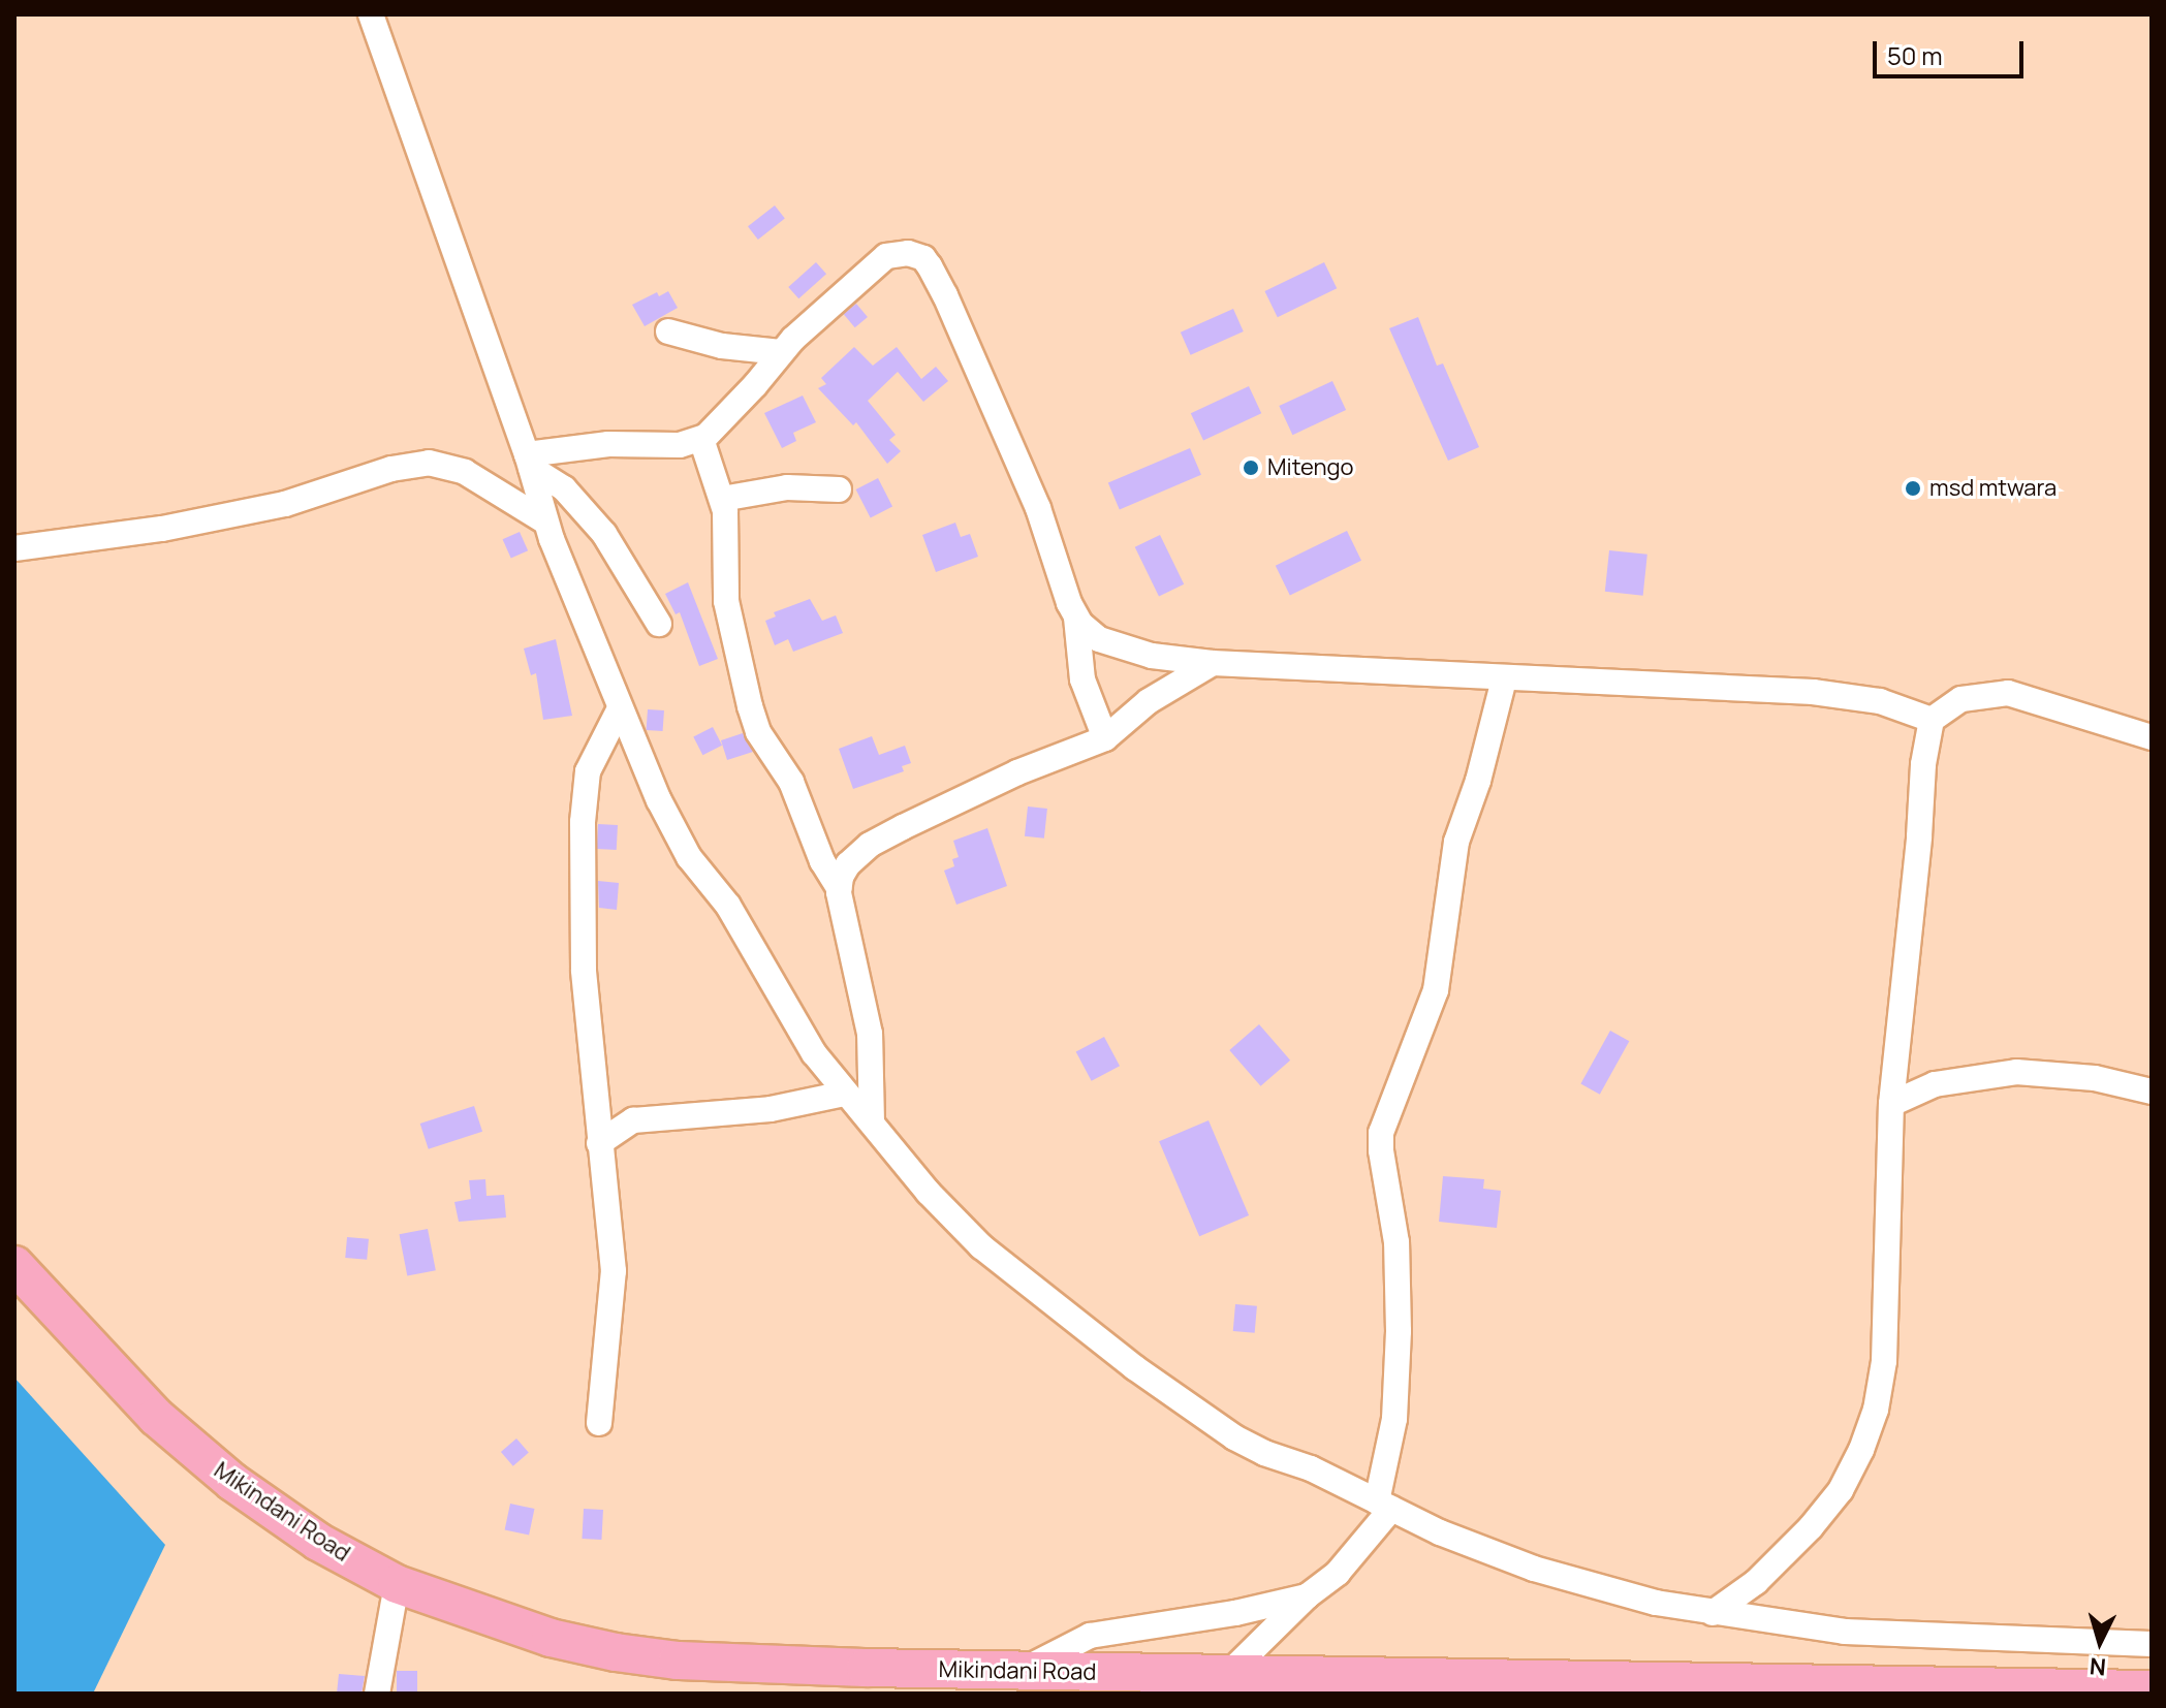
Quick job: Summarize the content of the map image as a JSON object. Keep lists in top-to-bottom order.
{
  "streets": {
    "highway": ["Mikindani Road"]
  },
  "places": ["Mitengo", "msd mtwara"],
  "scale_bar": "50 m",
  "north": "bottom"
}
